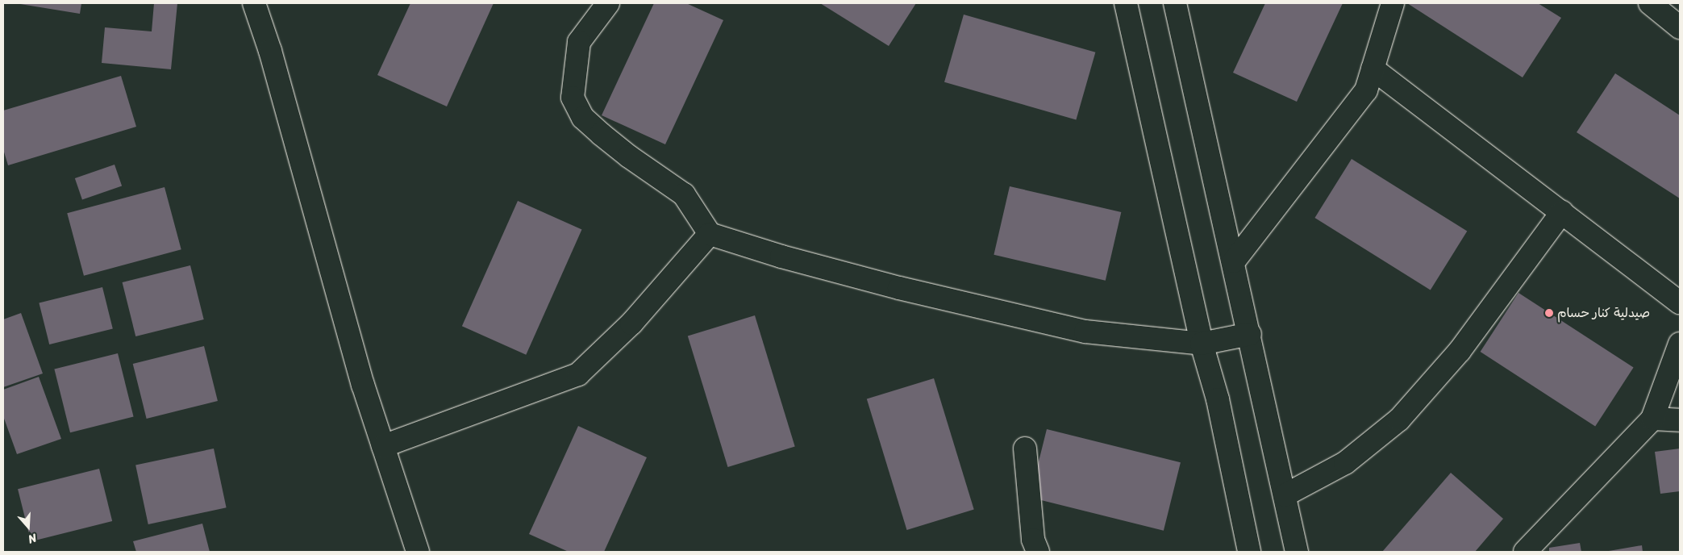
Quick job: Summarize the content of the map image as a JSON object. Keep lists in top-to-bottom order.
{
  "places": ["صيدلية كنار حسام"],
  "north": "bottom"
}
